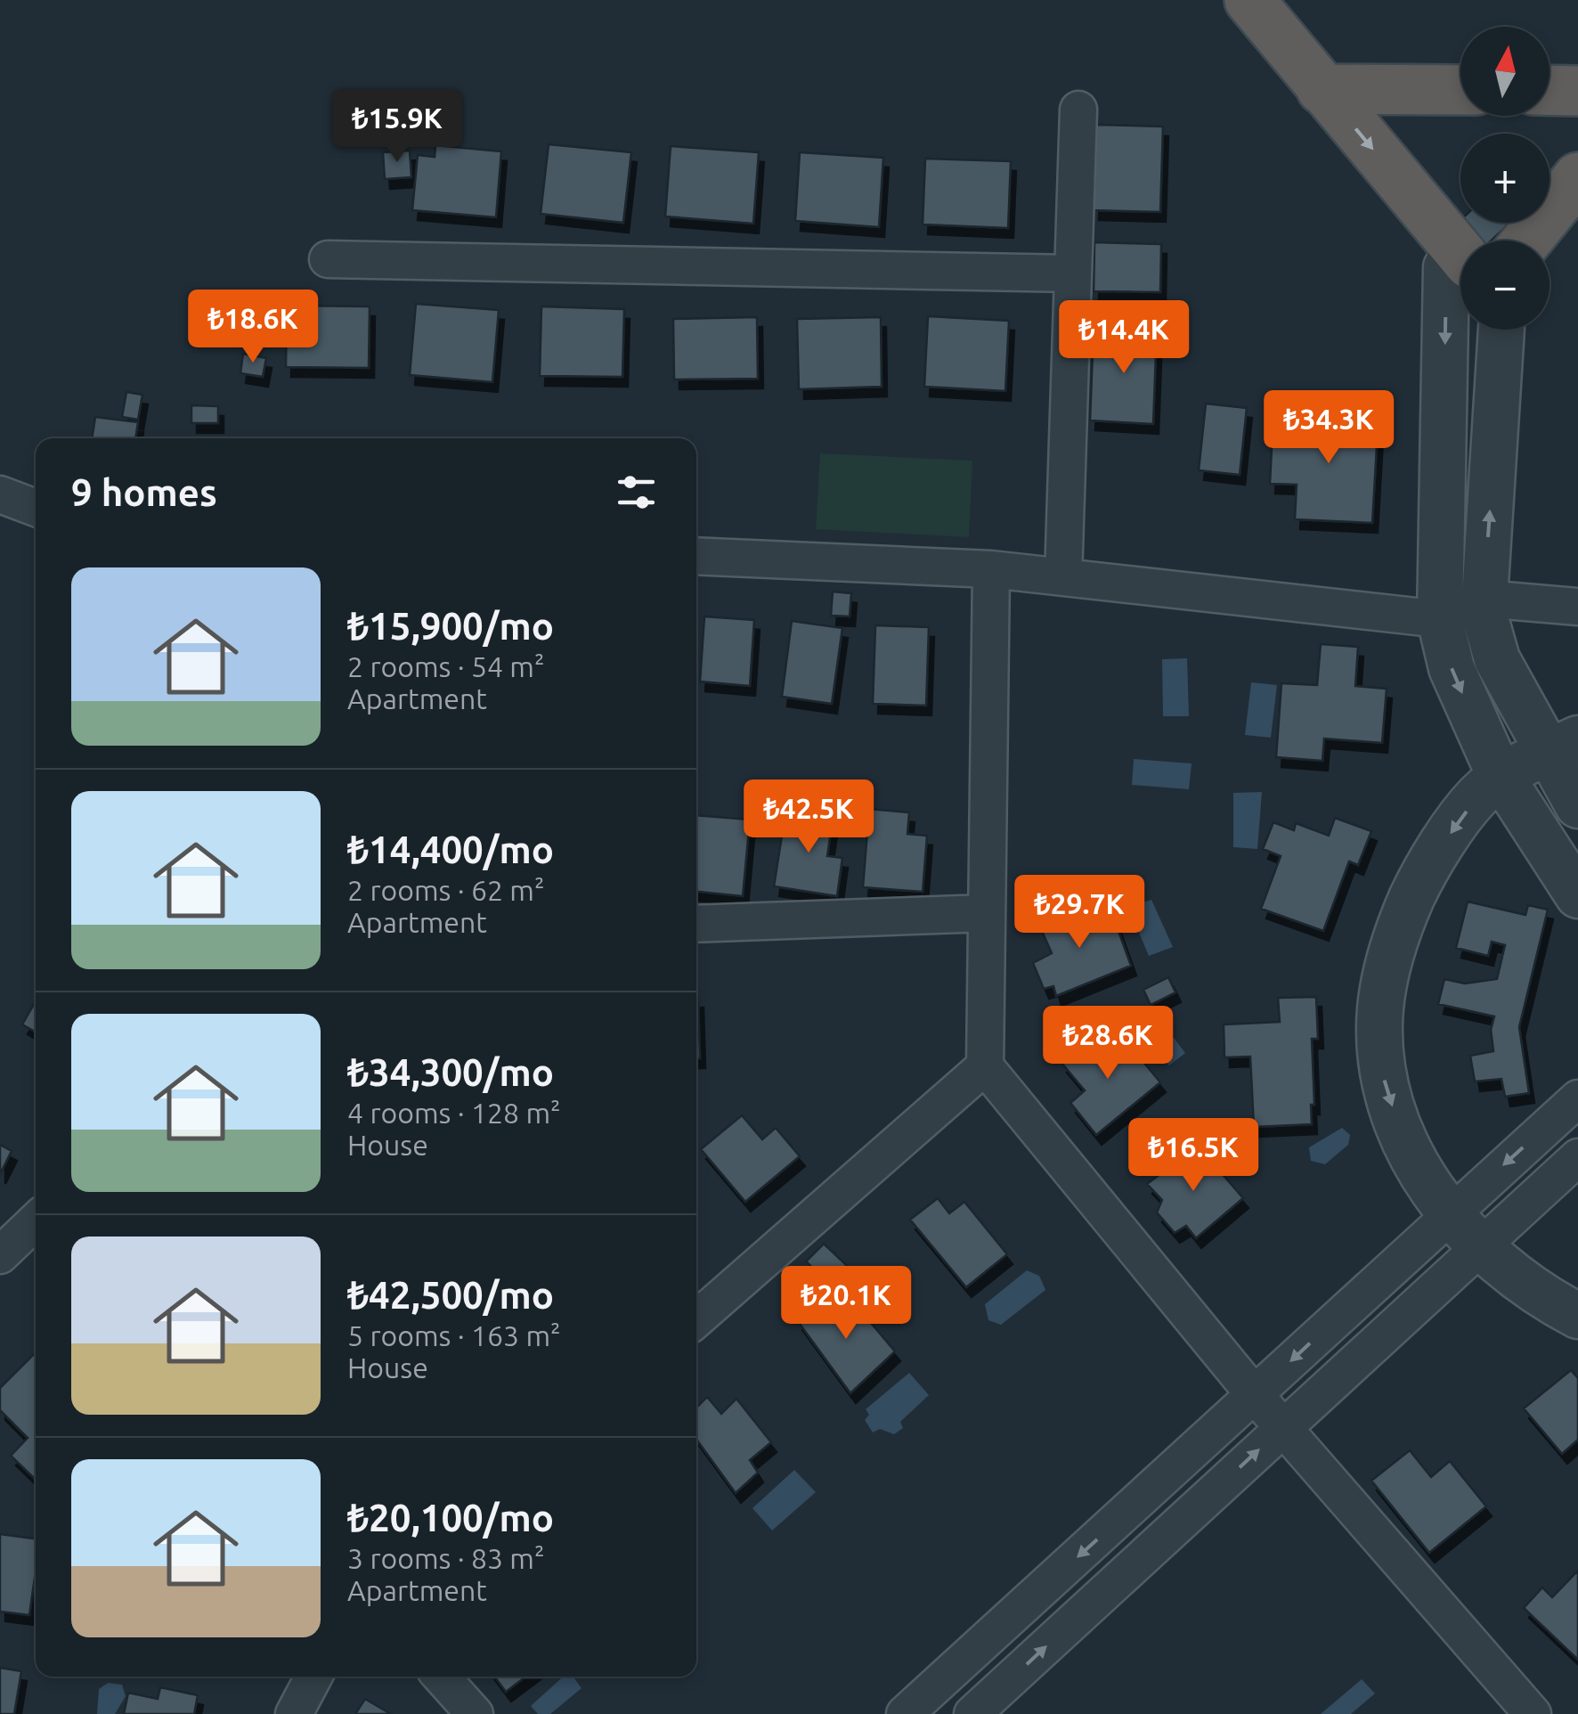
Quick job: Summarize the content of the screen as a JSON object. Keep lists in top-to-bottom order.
{
  "north": "top",
  "page": {
    "map_buttons": ["+", "−"],
    "price": [
      "₺15.9K",
      "₺18.6K",
      "₺14.4K",
      "₺34.3K",
      "₺42.5K",
      "₺29.7K",
      "₺28.6K",
      "₺16.5K",
      "₺20.1K"
    ],
    "heading": "9 homes",
    "list": [
      {
        "name": "₺15,900/mo",
        "note": "2 rooms · 54 m² · Apartment"
      },
      {
        "name": "₺14,400/mo",
        "note": "2 rooms · 62 m² · Apartment"
      },
      {
        "name": "₺34,300/mo",
        "note": "4 rooms · 128 m² · House"
      },
      {
        "name": "₺42,500/mo",
        "note": "5 rooms · 163 m² · House"
      },
      {
        "name": "₺20,100/mo",
        "note": "3 rooms · 83 m² · Apartment"
      }
    ]
  }
}
